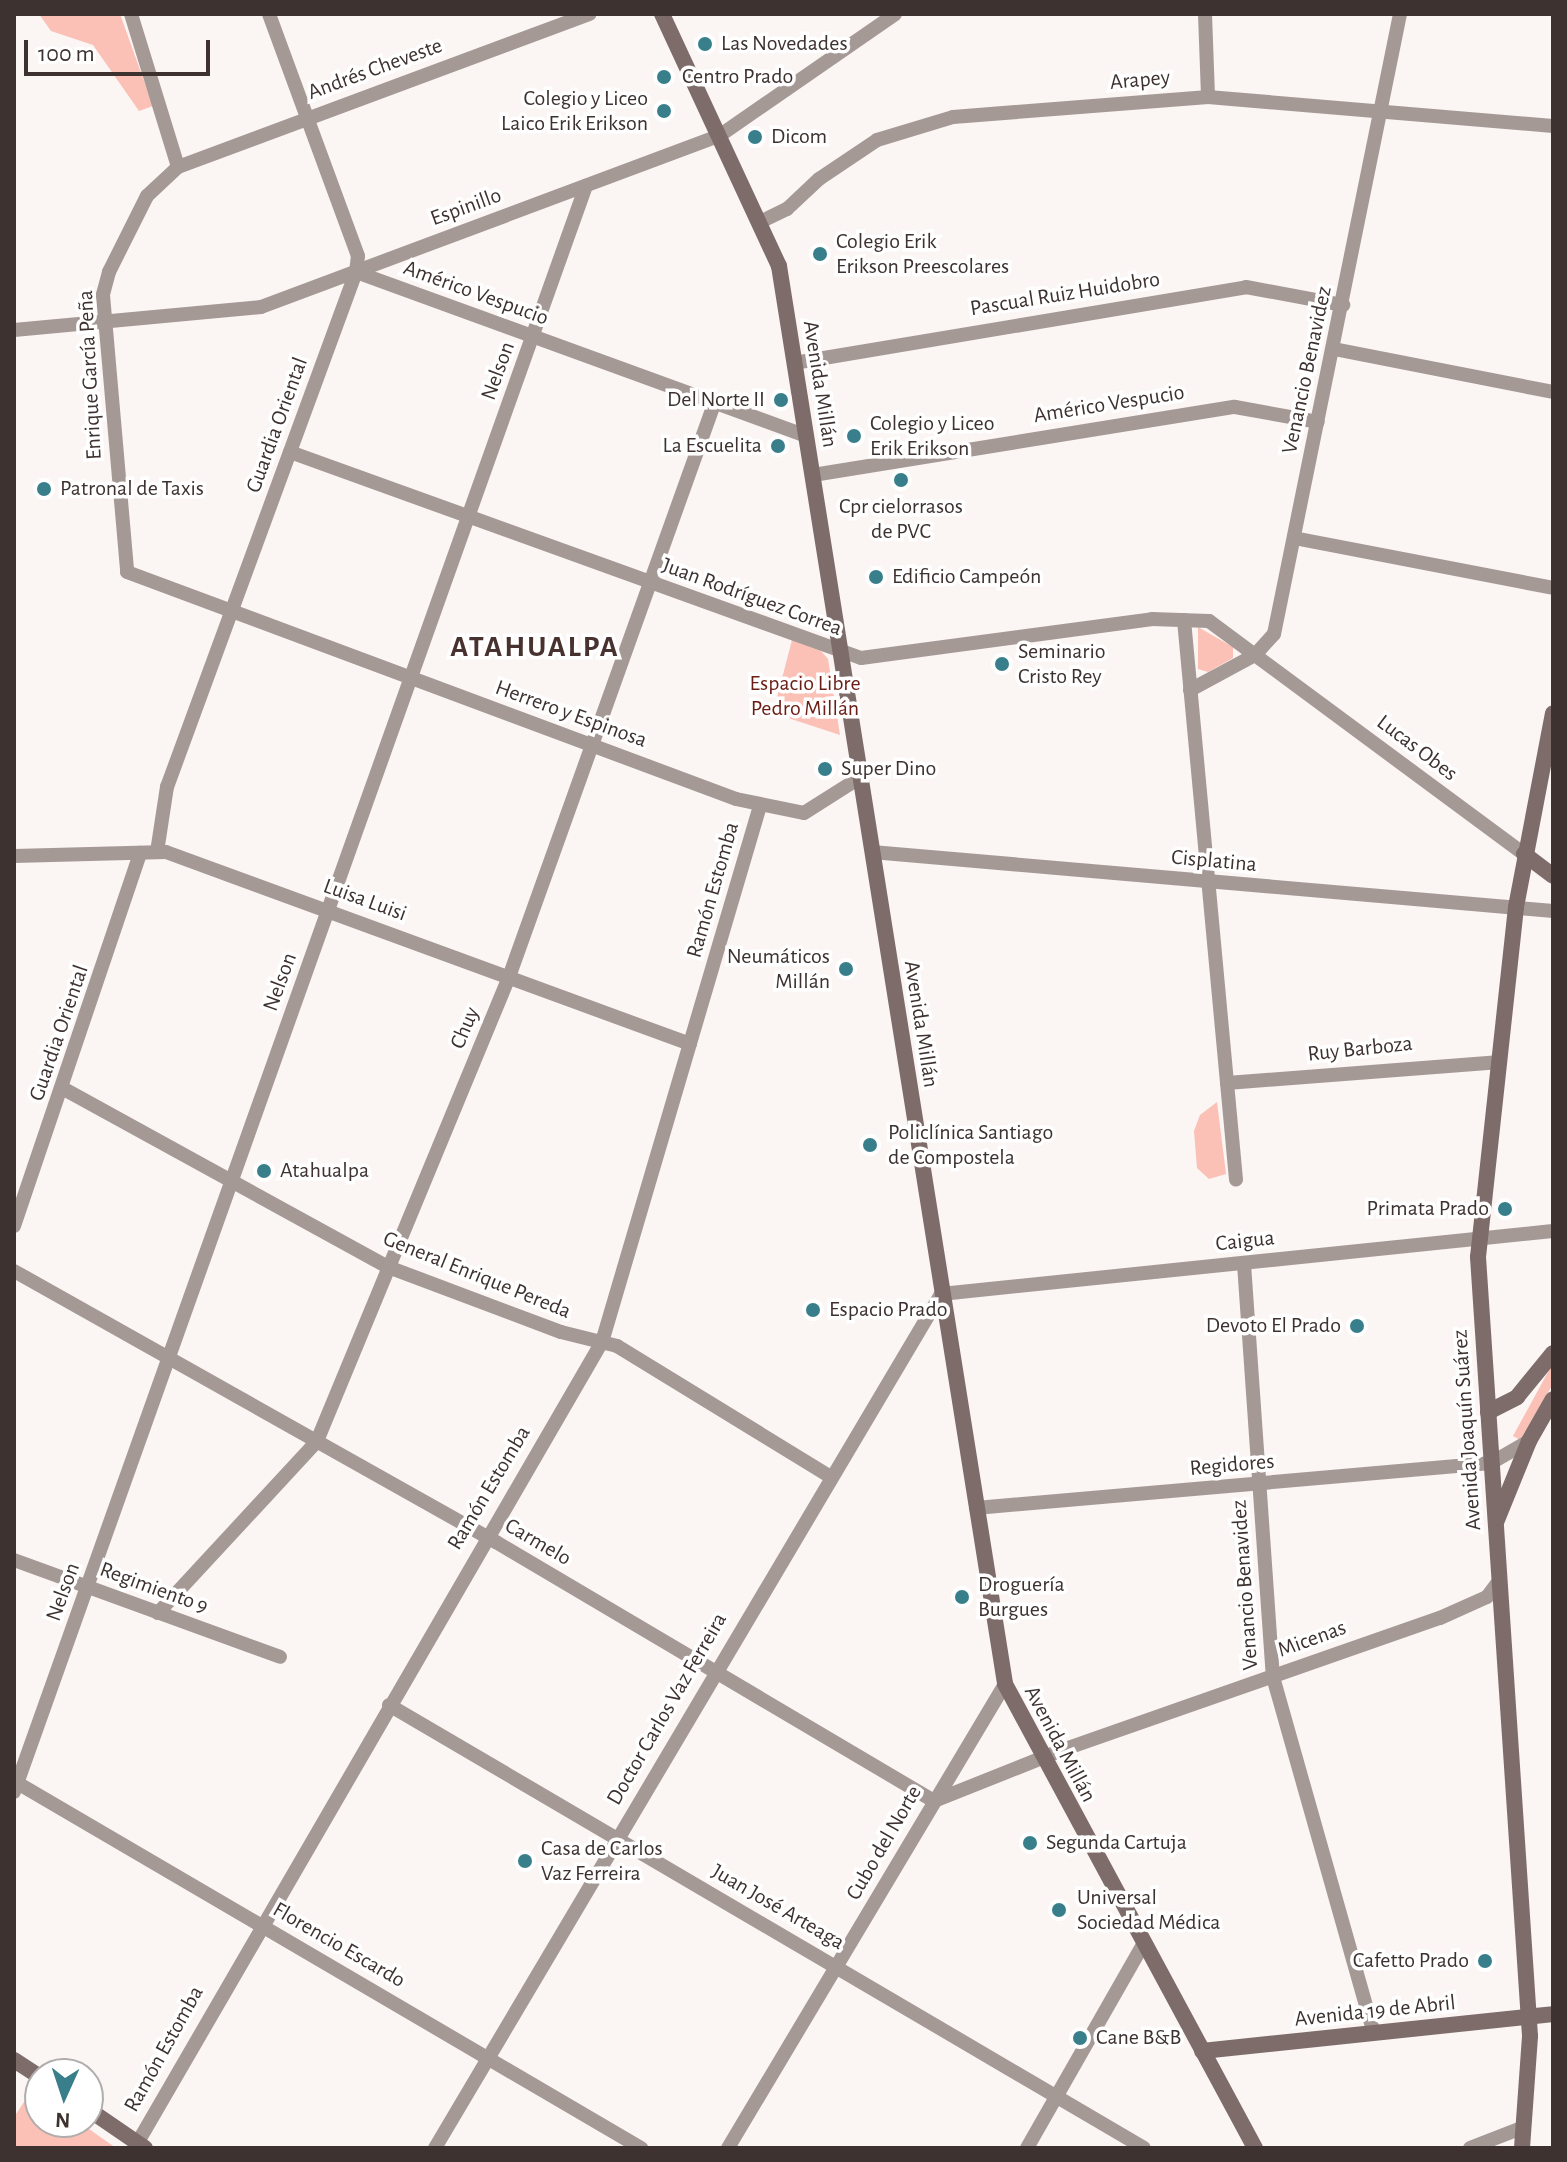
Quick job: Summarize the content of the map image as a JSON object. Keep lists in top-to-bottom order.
{
  "streets": {
    "main road": [
      "Avenida Millán",
      "Lucas Obes",
      "Avenida Joaquín Suárez",
      "Avenida 19 de Abril"
    ],
    "street": [
      "Andrés Cheveste",
      "Arapey",
      "Espinillo",
      "Américo Vespucio",
      "Pascual Ruiz Huidobro",
      "Venancio Benavidez",
      "Nelson",
      "Enrique García Peña",
      "Guardia Oriental",
      "Juan Rodríguez Correa",
      "Herrero y Espinosa",
      "Cisplatina",
      "Ramón Estomba",
      "Luisa Luisi",
      "Chuy",
      "Ruy Barboza",
      "Caigua",
      "General Enrique Pereda",
      "Regidores",
      "Carmelo",
      "Regimiento 9",
      "Micenas",
      "Doctor Carlos Vaz Ferreira",
      "Cubo del Norte",
      "Juan José Arteaga",
      "Florencio Escardo"
    ]
  },
  "crossings": [
    ["Andrés Cheveste", "Enrique García Peña"],
    ["Andrés Cheveste", "Guardia Oriental"],
    ["Arapey", "Venancio Benavidez"],
    ["Arapey", "Avenida Millán"],
    ["Espinillo", "Américo Vespucio"],
    ["Espinillo", "Nelson"],
    ["Espinillo", "Enrique García Peña"],
    ["Espinillo", "Avenida Millán"],
    ["Espinillo", "Guardia Oriental"],
    ["Américo Vespucio", "Venancio Benavidez"],
    ["Américo Vespucio", "Nelson"],
    ["Américo Vespucio", "Avenida Millán"],
    ["Américo Vespucio", "Guardia Oriental"],
    ["Américo Vespucio", "Chuy"],
    ["Pascual Ruiz Huidobro", "Venancio Benavidez"],
    ["Pascual Ruiz Huidobro", "Avenida Millán"],
    ["Venancio Benavidez", "Juan Rodríguez Correa"],
    ["Venancio Benavidez", "Lucas Obes"],
    ["Venancio Benavidez", "Caigua"],
    ["Venancio Benavidez", "Regidores"],
    ["Venancio Benavidez", "Micenas"],
    ["Venancio Benavidez", "Avenida 19 de Abril"],
    ["Nelson", "Juan Rodríguez Correa"],
    ["Nelson", "Herrero y Espinosa"],
    ["Nelson", "Luisa Luisi"],
    ["Nelson", "General Enrique Pereda"],
    ["Nelson", "Carmelo"],
    ["Nelson", "Regimiento 9"],
    ["Nelson", "Florencio Escardo"],
    ["Enrique García Peña", "Herrero y Espinosa"],
    ["Avenida Millán", "Juan Rodríguez Correa"],
    ["Avenida Millán", "Herrero y Espinosa"],
    ["Avenida Millán", "Cisplatina"],
    ["Avenida Millán", "Caigua"],
    ["Avenida Millán", "Regidores"],
    ["Avenida Millán", "Micenas"],
    ["Avenida Millán", "Doctor Carlos Vaz Ferreira"],
    ["Avenida Millán", "Cubo del Norte"],
    ["Avenida Millán", "Avenida 19 de Abril"],
    ["Guardia Oriental", "Juan Rodríguez Correa"],
    ["Guardia Oriental", "Herrero y Espinosa"],
    ["Guardia Oriental", "Luisa Luisi"],
    ["Guardia Oriental", "General Enrique Pereda"],
    ["Juan Rodríguez Correa", "Lucas Obes"],
    ["Juan Rodríguez Correa", "Chuy"],
    ["Herrero y Espinosa", "Ramón Estomba"],
    ["Herrero y Espinosa", "Chuy"],
    ["Lucas Obes", "Avenida Joaquín Suárez"],
    ["Cisplatina", "Avenida Joaquín Suárez"],
    ["Ramón Estomba", "Luisa Luisi"],
    ["Ramón Estomba", "General Enrique Pereda"],
    ["Ramón Estomba", "Carmelo"],
    ["Ramón Estomba", "Juan José Arteaga"],
    ["Ramón Estomba", "Florencio Escardo"],
    ["Luisa Luisi", "Chuy"],
    ["Chuy", "General Enrique Pereda"],
    ["Chuy", "Carmelo"],
    ["Chuy", "Regimiento 9"],
    ["Ruy Barboza", "Avenida Joaquín Suárez"],
    ["Caigua", "Avenida Joaquín Suárez"],
    ["Caigua", "Doctor Carlos Vaz Ferreira"],
    ["General Enrique Pereda", "Doctor Carlos Vaz Ferreira"],
    ["Avenida Joaquín Suárez", "Regidores"],
    ["Avenida Joaquín Suárez", "Micenas"],
    ["Avenida Joaquín Suárez", "Avenida 19 de Abril"],
    ["Carmelo", "Doctor Carlos Vaz Ferreira"],
    ["Carmelo", "Cubo del Norte"],
    ["Doctor Carlos Vaz Ferreira", "Juan José Arteaga"],
    ["Doctor Carlos Vaz Ferreira", "Florencio Escardo"],
    ["Cubo del Norte", "Juan José Arteaga"]
  ],
  "districts": ["ATAHUALPA"],
  "parks": ["Espacio Libre Pedro Millán"],
  "places": [
    "Las Novedades",
    "Centro Prado",
    "Colegio y Liceo Laico Erik Erikson",
    "Dicom",
    "Colegio Erik Erikson Preescolares",
    "Del Norte II",
    "Colegio y Liceo Erik Erikson",
    "La Escuelita",
    "Cpr cielorrasos de PVC",
    "Patronal de Taxis",
    "Edificio Campeón",
    "Seminario Cristo Rey",
    "Super Dino",
    "Neumáticos Millán",
    "Policlínica Santiago de Compostela",
    "Atahualpa",
    "Primata Prado",
    "Espacio Prado",
    "Devoto El Prado",
    "Droguería Burgues",
    "Segunda Cartuja",
    "Casa de Carlos Vaz Ferreira",
    "Universal Sociedad Médica",
    "Cafetto Prado",
    "Cane B&B"
  ],
  "scale_bar": "100 m",
  "north": "bottom"
}
